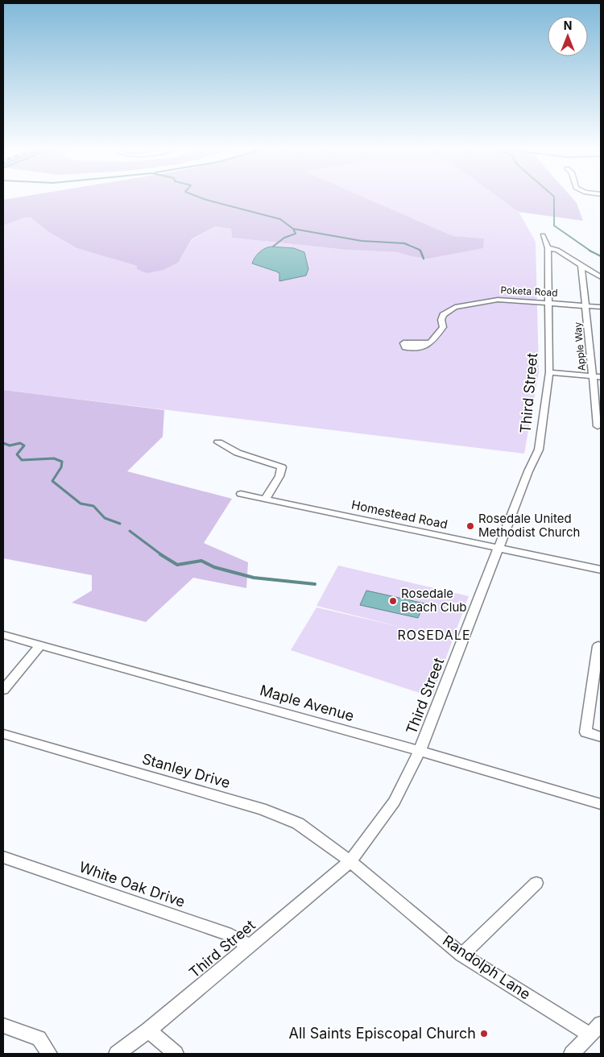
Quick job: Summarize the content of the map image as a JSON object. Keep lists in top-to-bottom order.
{
  "streets": {
    "street": [
      "Poketa Road",
      "Apple Way",
      "Third Street",
      "Homestead Road",
      "Maple Avenue",
      "Stanley Drive",
      "White Oak Drive",
      "Randolph Lane"
    ]
  },
  "crossings": [
    ["Poketa Road", "Apple Way"],
    ["Poketa Road", "Third Street"],
    ["Third Street", "Homestead Road"],
    ["Third Street", "Maple Avenue"],
    ["Third Street", "Stanley Drive"],
    ["Third Street", "White Oak Drive"],
    ["Third Street", "Randolph Lane"],
    ["Stanley Drive", "Randolph Lane"]
  ],
  "districts": ["ROSEDALE"],
  "places": ["Rosedale United Methodist Church", "Rosedale Beach Club", "All Saints Episcopal Church"],
  "north": "top"
}
